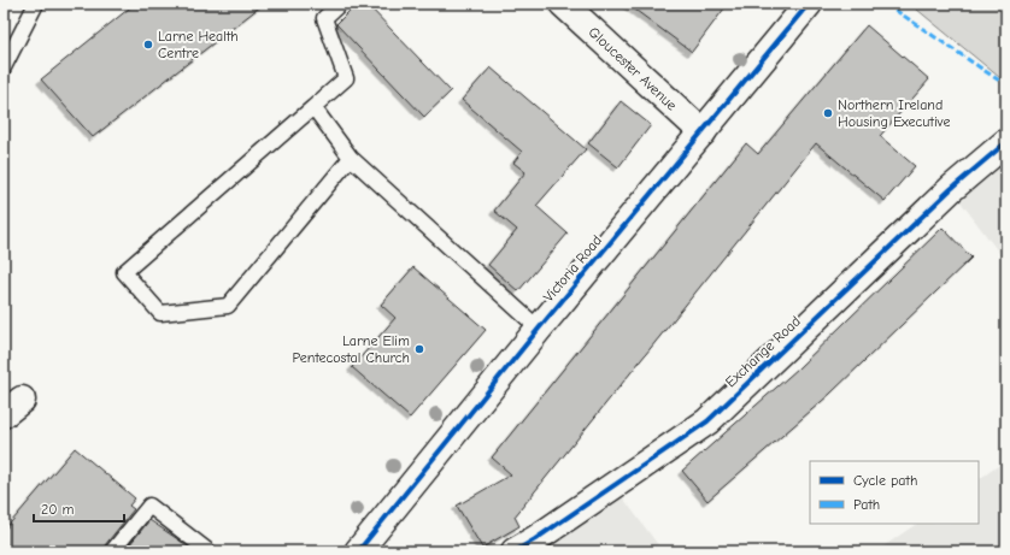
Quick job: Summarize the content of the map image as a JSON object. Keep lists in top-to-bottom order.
{
  "streets": {
    "street": ["Gloucester Avenue", "Victoria Road", "Exchange Road"]
  },
  "crossings": [
    ["Gloucester Avenue", "Victoria Road"]
  ],
  "places": ["Larne Health Centre", "Northern Ireland Housing Executive", "Larne Elim Pentecostal Church"],
  "legend": ["Cycle path", "Path"],
  "scale_bar": "20 m"
}
